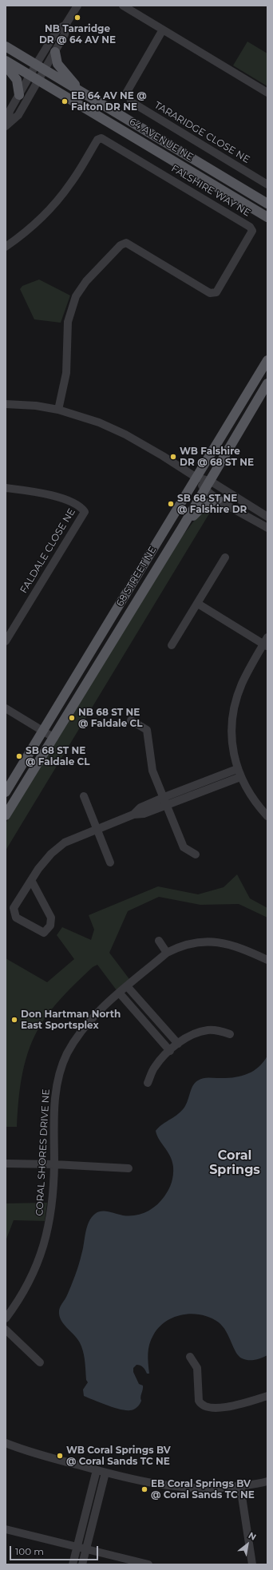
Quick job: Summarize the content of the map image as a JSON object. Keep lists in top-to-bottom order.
{
  "streets": {
    "main road": ["64 AVENUE NE", "68 STREET NE"],
    "street": [
      "TARARIDGE CLOSE NE",
      "FALSHIRE WAY NE",
      "FALDALE CLOSE NE",
      "CORAL SHORES DRIVE NE"
    ]
  },
  "districts": ["Coral Springs"],
  "places": [
    "NB Tararidge DR @ 64 AV NE",
    "EB 64 AV NE @ Falton DR NE",
    "WB Falshire DR @ 68 ST NE",
    "SB 68 ST NE @ Falshire DR",
    "NB 68 ST NE @ Faldale CL",
    "SB 68 ST NE @ Faldale CL",
    "Don Hartman North East Sportsplex",
    "WB Coral Springs BV @ Coral Sands TC NE",
    "EB Coral Springs BV @ Coral Sands TC NE"
  ],
  "scale_bar": "100 m",
  "north": "top right"
}
